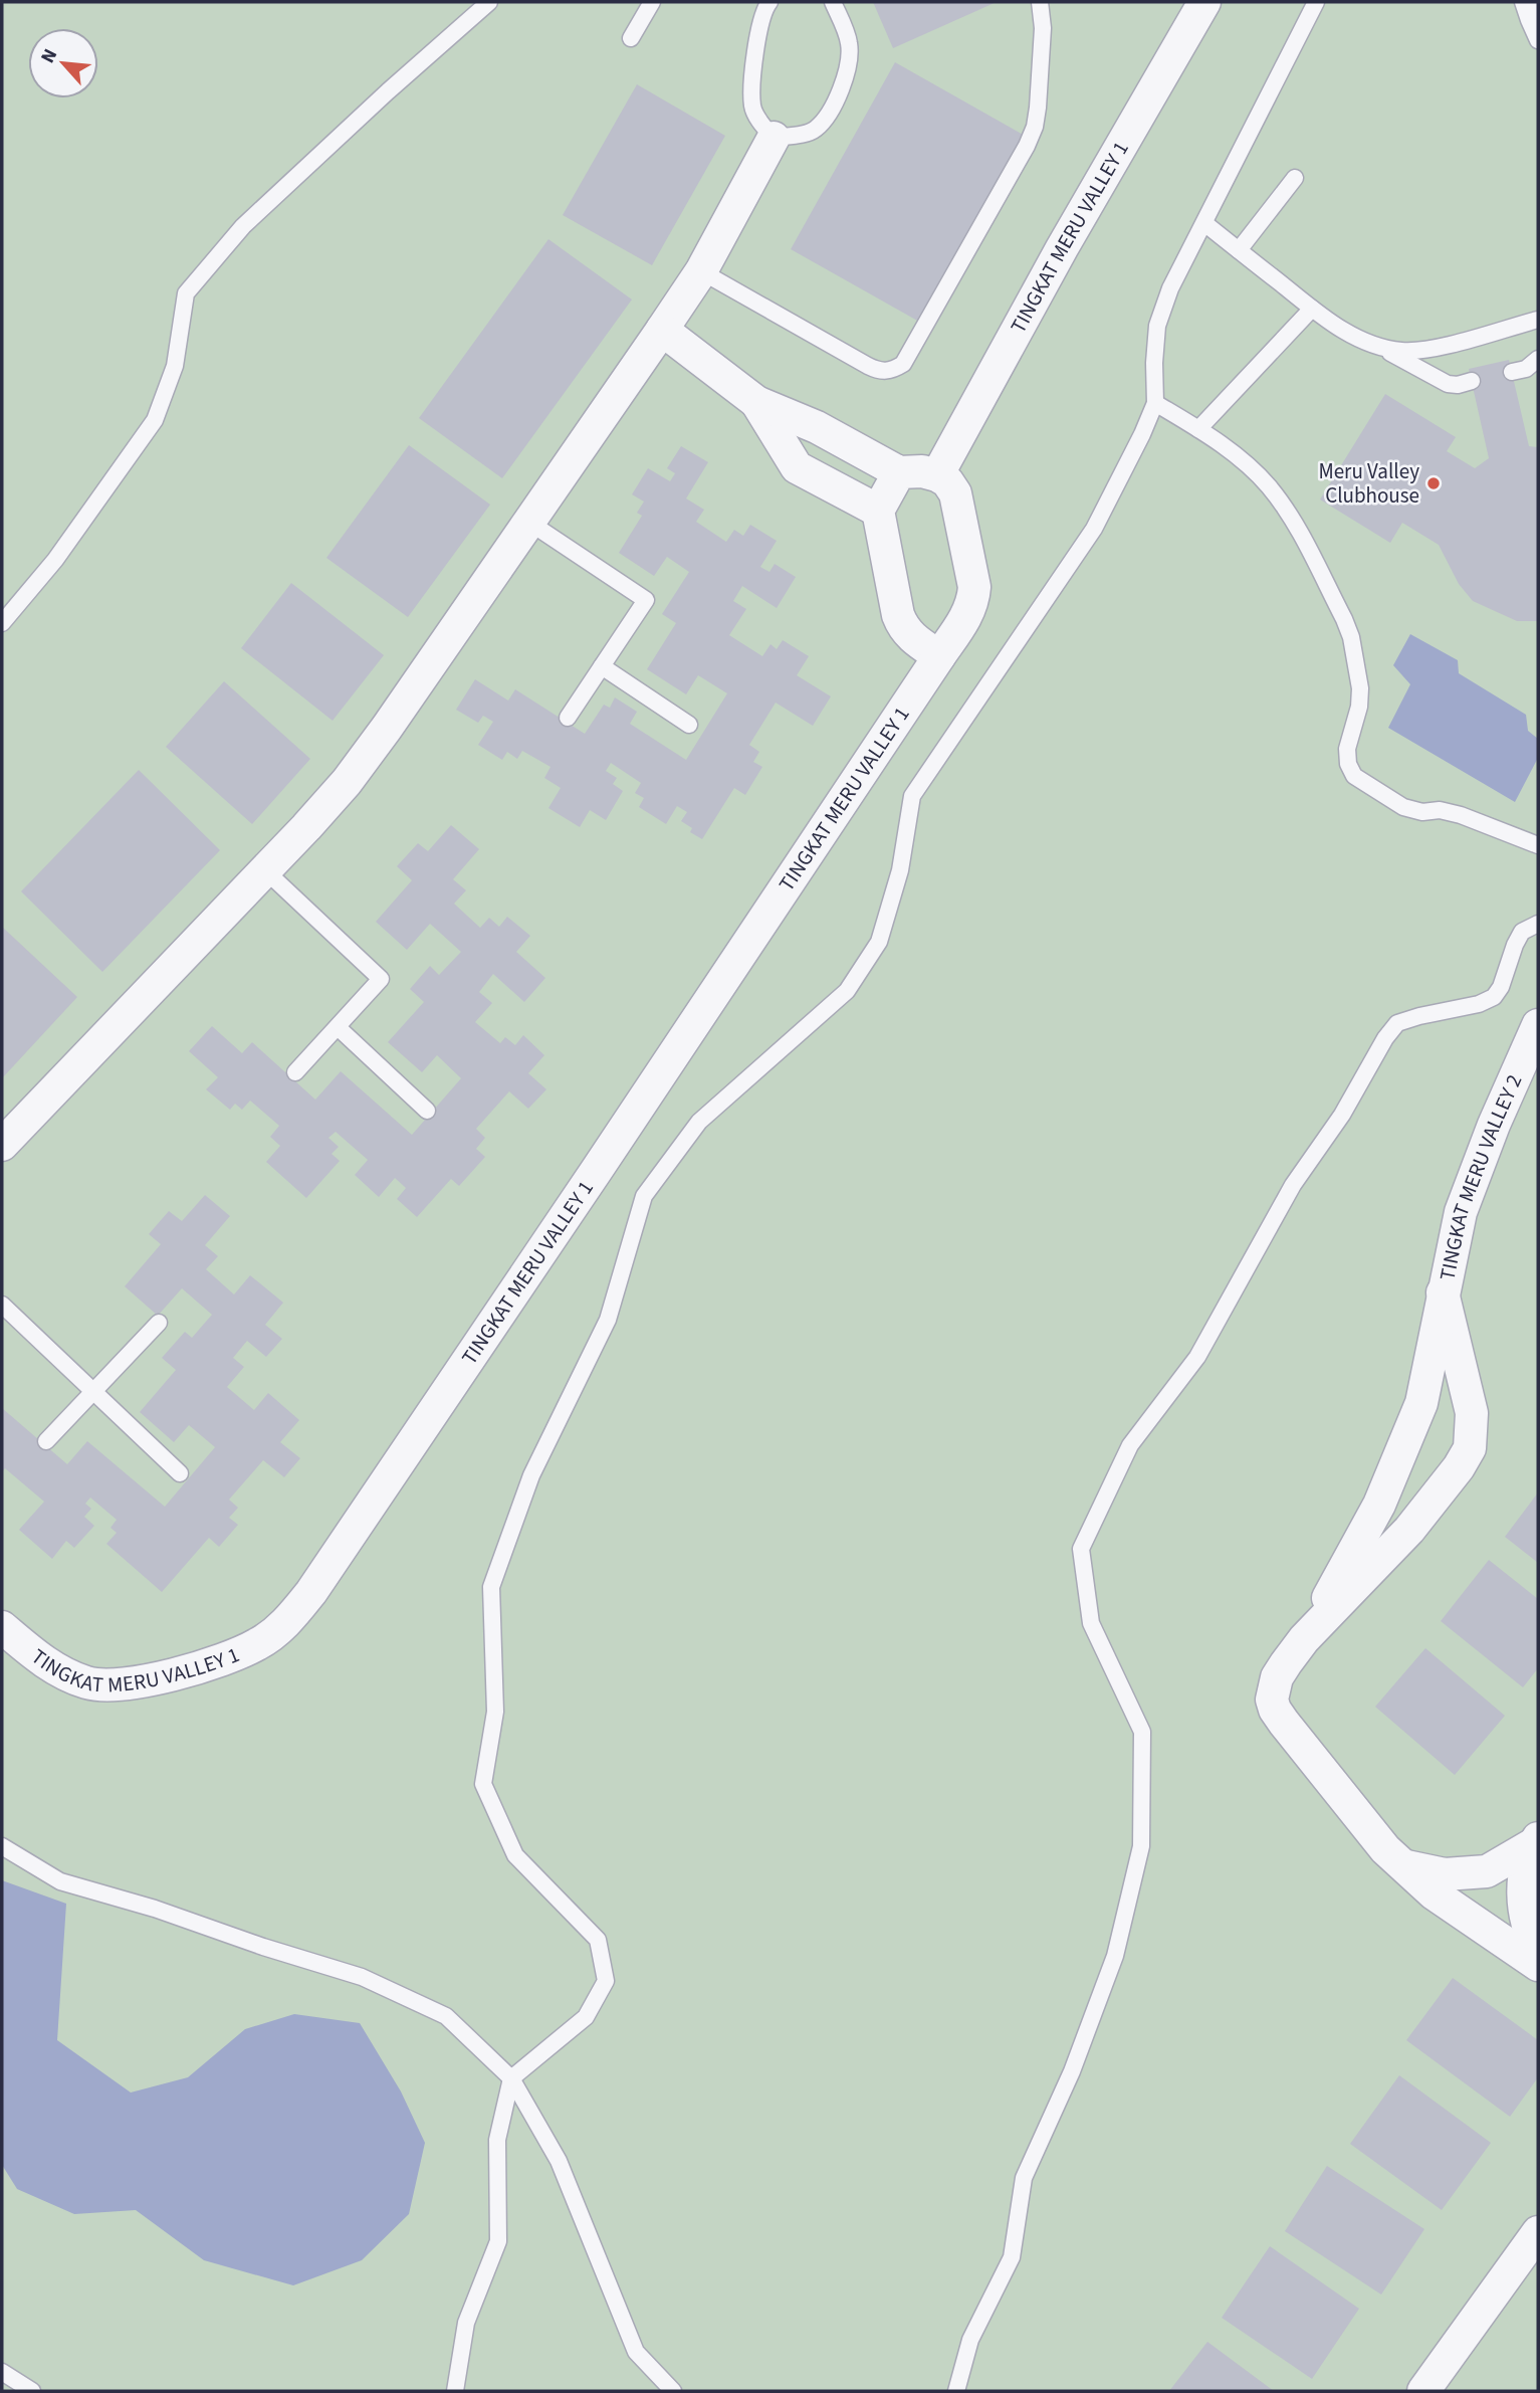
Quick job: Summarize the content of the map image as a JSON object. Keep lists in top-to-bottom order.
{
  "streets": {
    "street": ["TINGKAT MERU VALLEY 1", "TINGKAT MERU VALLEY 2"]
  },
  "places": ["Meru Valley Clubhouse"],
  "north": "top left"
}
